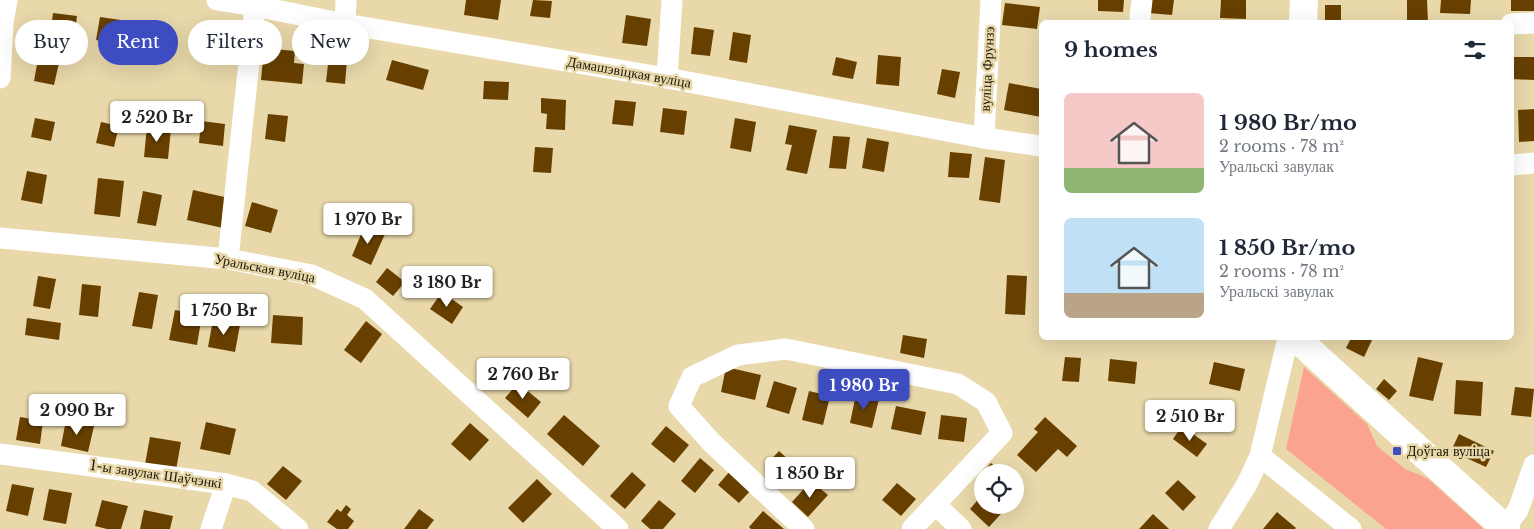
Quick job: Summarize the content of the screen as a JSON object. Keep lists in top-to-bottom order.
{
  "streets": {
    "street": [
      "вуліца Фрунзэ",
      "Дамашэвіцкая вуліца",
      "Уральская вуліца",
      "1-ы завулак Шаўчэнкі"
    ]
  },
  "crossings": [
    ["вуліца Фрунзэ", "Дамашэвіцкая вуліца"]
  ],
  "places": {
    "transit": ["Доўгая вуліца"]
  },
  "page": {
    "chip": [
      "Buy",
      "Rent",
      "Filters",
      "New"
    ],
    "heading": "9 homes",
    "list": [
      {
        "name": "1 980 Br/mo",
        "note": "2 rooms · 78 m² · Уральскі завулак"
      },
      {
        "name": "1 850 Br/mo",
        "note": "2 rooms · 78 m² · Уральскі завулак"
      }
    ],
    "price": [
      "2 520 Br",
      "1 970 Br",
      "3 180 Br",
      "1 750 Br",
      "2 760 Br",
      "1 980 Br",
      "2 090 Br",
      "2 510 Br",
      "1 850 Br"
    ]
  }
}
